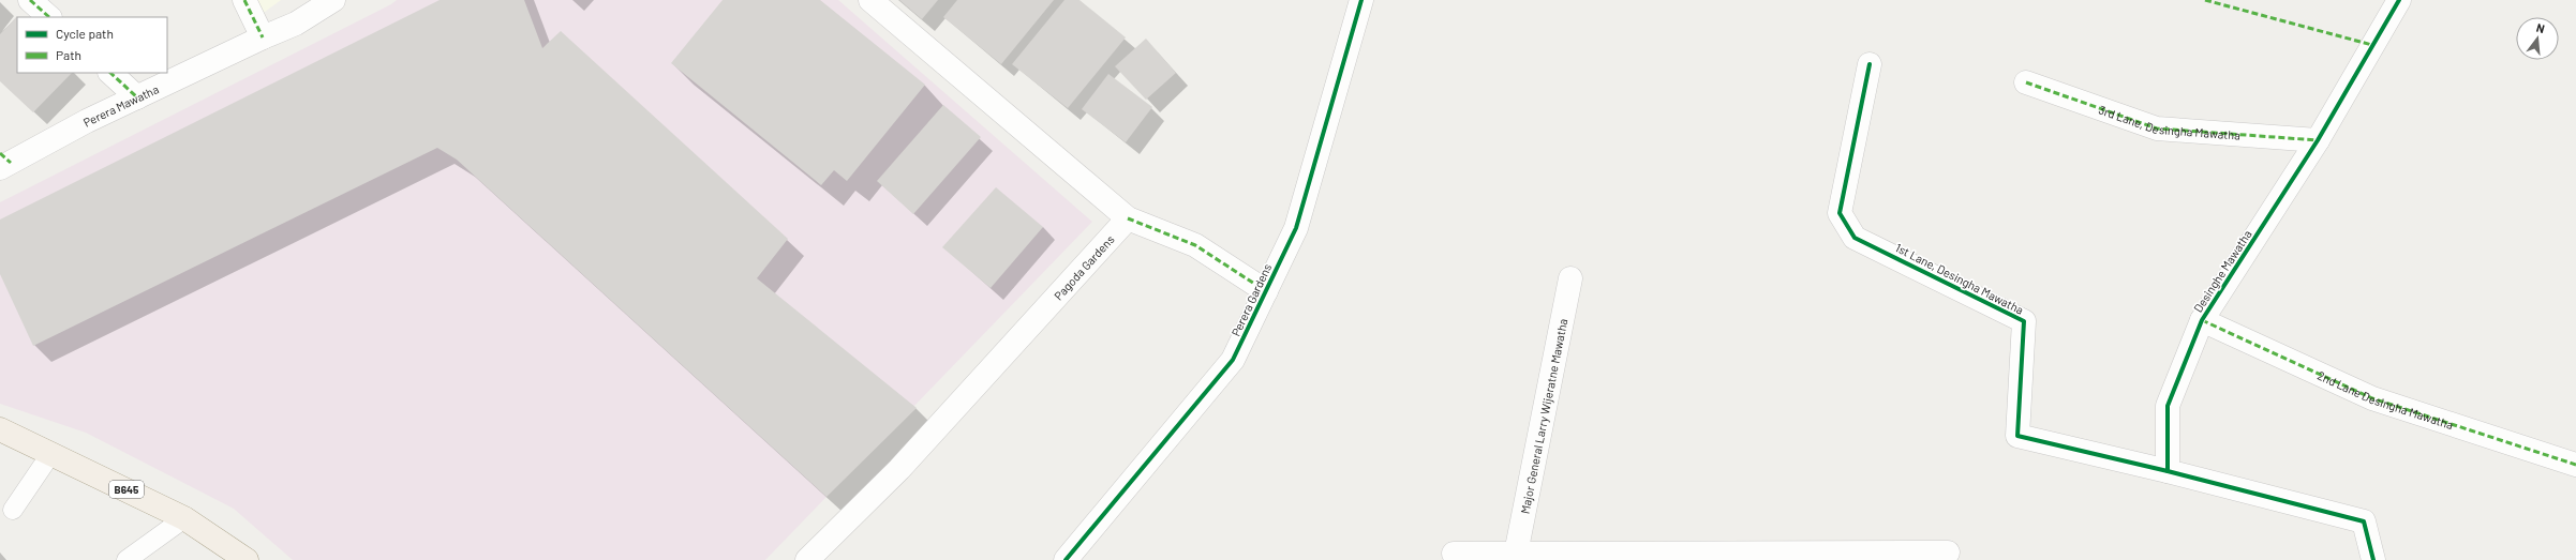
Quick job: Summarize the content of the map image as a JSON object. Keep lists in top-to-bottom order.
{
  "streets": {
    "main road": ["B645"],
    "street": [
      "Perera Mawatha",
      "3rd Lane, Desingha Mawatha",
      "Pagoda Gardens",
      "Desinghe Mawatha",
      "1st Lane, Desingha Mawatha",
      "Perera Gardens",
      "2nd Lane Desingha Mawatha",
      "Major General Larry Wijeratne Mawatha"
    ]
  },
  "crossings": [
    ["3rd Lane, Desingha Mawatha", "Desinghe Mawatha"],
    ["Desinghe Mawatha", "1st Lane, Desingha Mawatha"],
    ["Desinghe Mawatha", "2nd Lane Desingha Mawatha"]
  ],
  "legend": ["Cycle path", "Path"],
  "north": "top"
}
